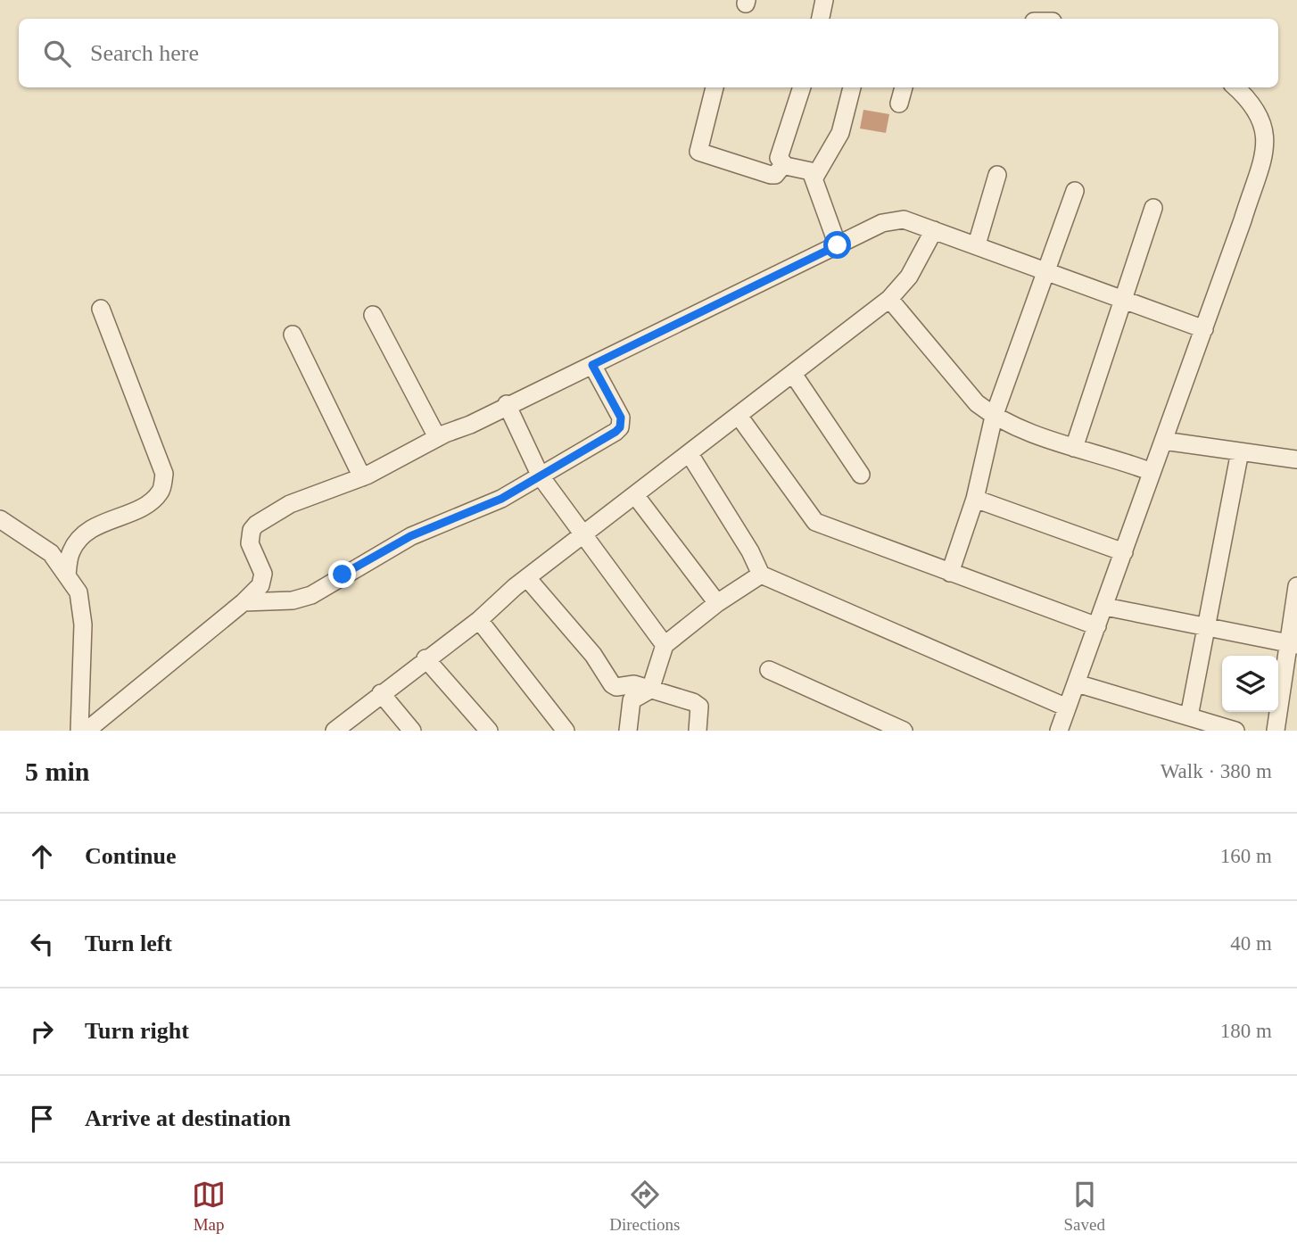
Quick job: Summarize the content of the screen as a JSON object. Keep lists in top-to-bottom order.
{
  "page": {
    "search": "Search here",
    "heading": ["5 min", "Walk · 380 m"],
    "list": [
      ["Continue", "160 m"],
      ["Turn left", "40 m"],
      ["Turn right", "180 m"],
      "Arrive at destination"
    ],
    "nav": ["Map", "Directions", "Saved"]
  }
}
